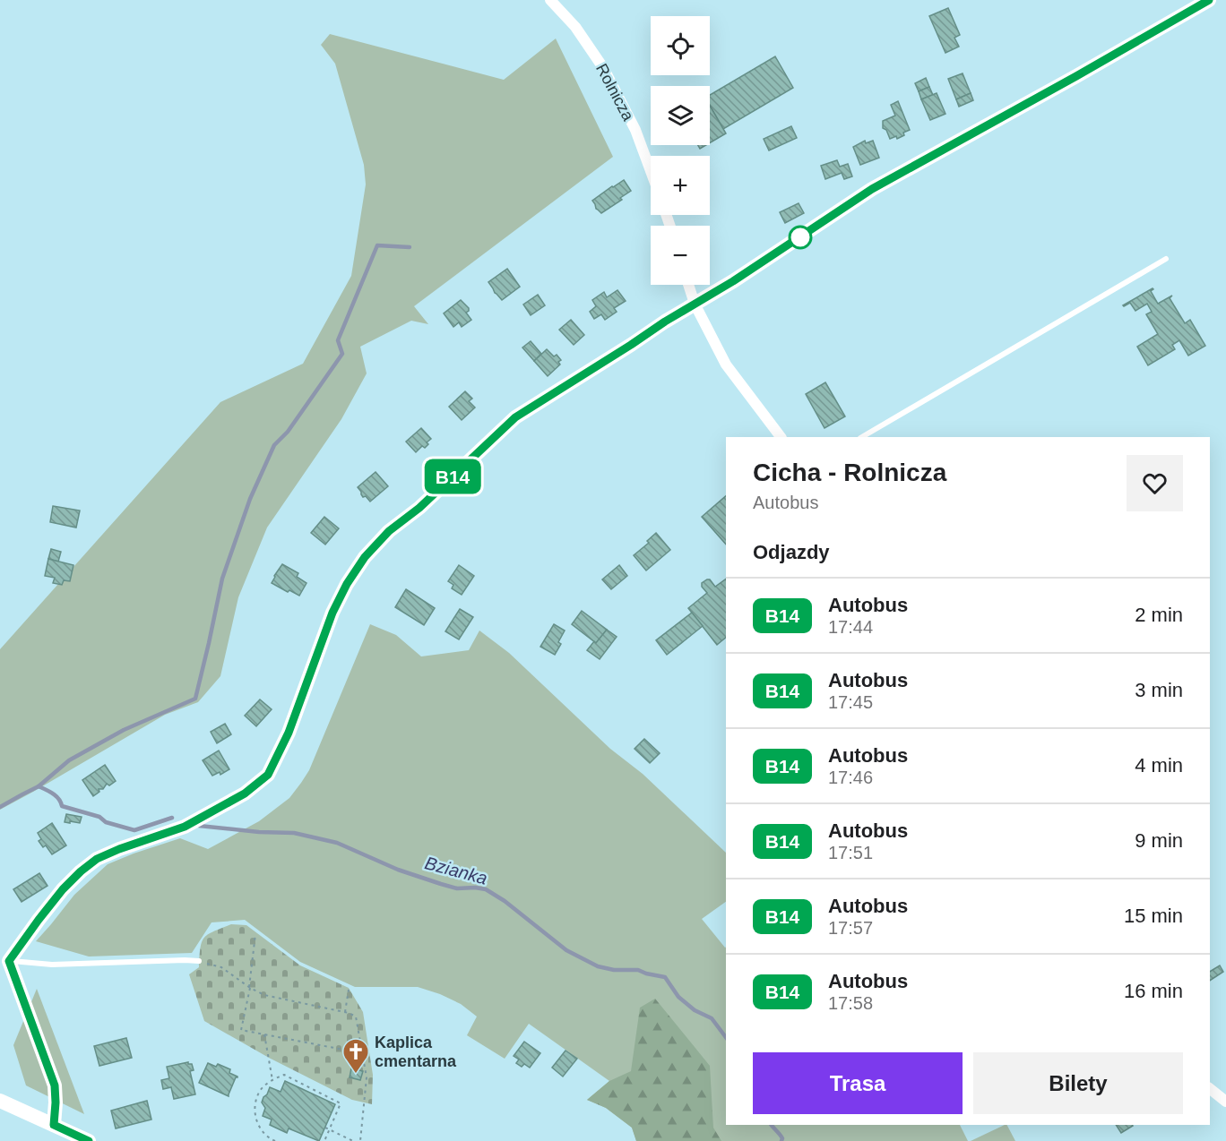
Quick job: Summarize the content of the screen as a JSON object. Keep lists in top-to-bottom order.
{
  "streets": {
    "street": ["Rolnicza"]
  },
  "water": ["Bzianka"],
  "places": {
    "church": ["Kaplica cmentarna"]
  },
  "lines": ["bus line B14"],
  "page": {
    "on_map": "B14",
    "map_buttons": ["+", "−"],
    "heading": [
      ["Cicha - Rolnicza", "Autobus"],
      "Odjazdy"
    ],
    "list": [
      {
        "mark": "B14",
        "name": "Autobus",
        "note": "17:44",
        "value": "2 min"
      },
      {
        "mark": "B14",
        "name": "Autobus",
        "note": "17:45",
        "value": "3 min"
      },
      {
        "mark": "B14",
        "name": "Autobus",
        "note": "17:46",
        "value": "4 min"
      },
      {
        "mark": "B14",
        "name": "Autobus",
        "note": "17:51",
        "value": "9 min"
      },
      {
        "mark": "B14",
        "name": "Autobus",
        "note": "17:57",
        "value": "15 min"
      },
      {
        "mark": "B14",
        "name": "Autobus",
        "note": "17:58",
        "value": "16 min"
      }
    ],
    "buttons": ["Trasa", "Bilety"]
  }
}
